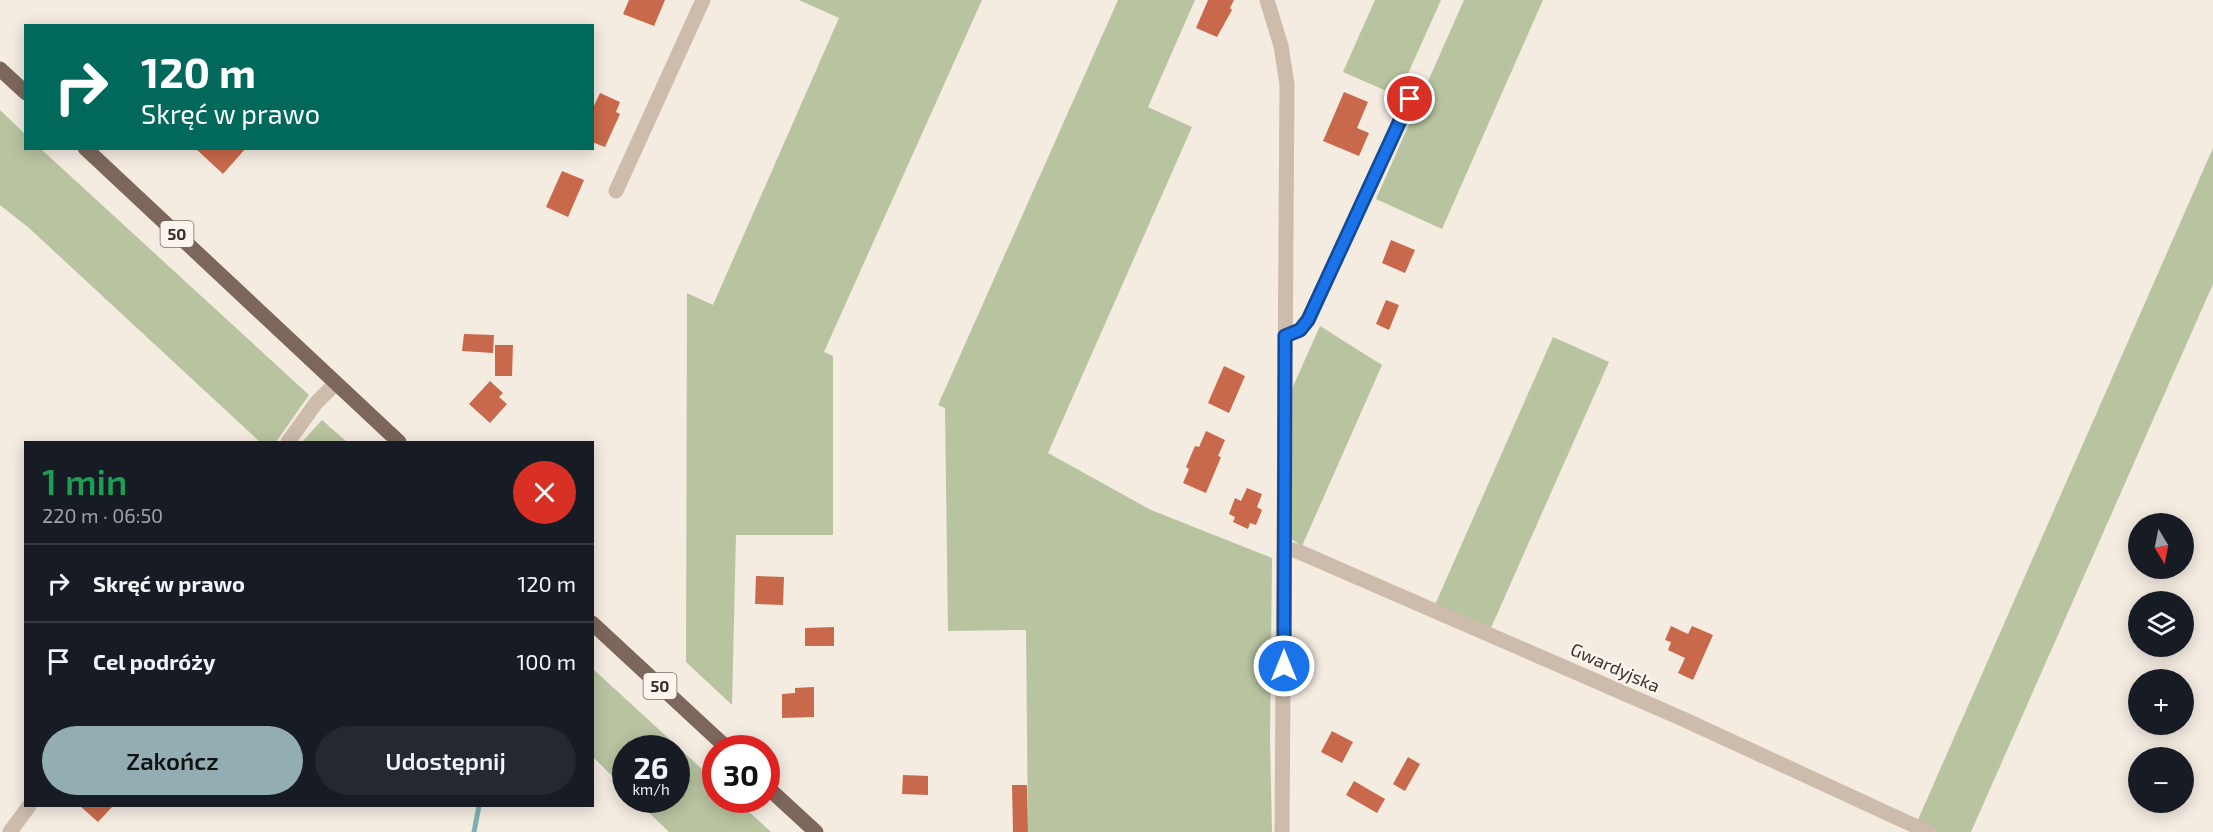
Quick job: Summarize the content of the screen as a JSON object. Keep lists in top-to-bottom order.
{
  "streets": {
    "main road": ["50"],
    "street": ["Gwardyjska"]
  },
  "north": "bottom",
  "page": {
    "turn": ["120 m", "Skręć w prawo"],
    "heading": ["1 min", "220 m · 06:50"],
    "map_buttons": ["+", "−"],
    "list": [
      {
        "name": "Skręć w prawo",
        "value": "120 m"
      },
      {
        "name": "Cel podróży",
        "value": "100 m"
      }
    ],
    "buttons": ["Zakończ", "Udostępnij"],
    "speed": "26 km/h",
    "limit": "30"
  }
}
